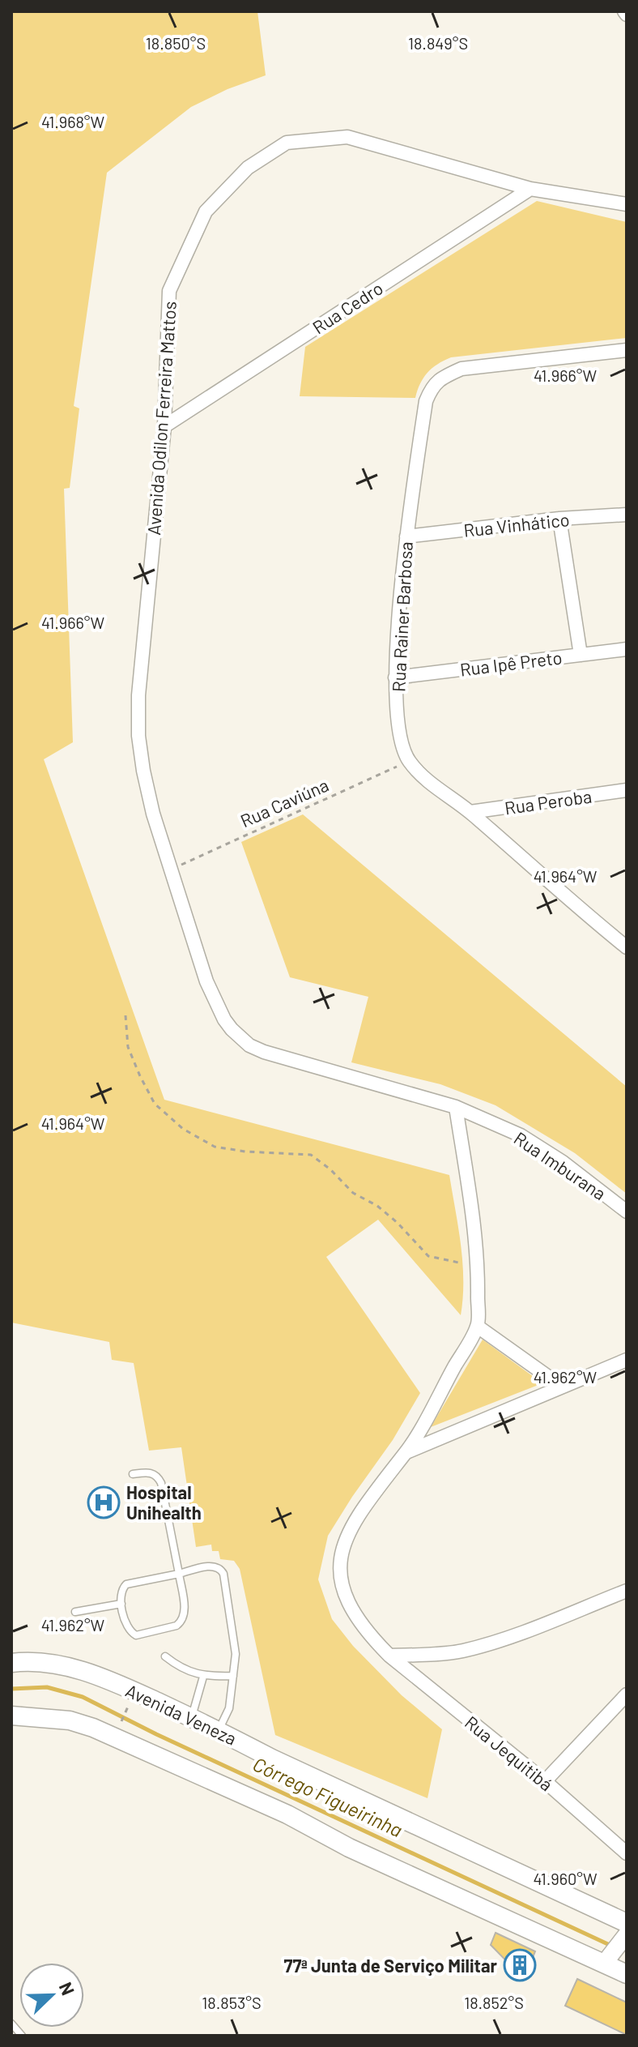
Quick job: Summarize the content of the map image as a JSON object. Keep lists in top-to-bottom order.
{
  "streets": {
    "main road": ["Avenida Veneza"],
    "street": [
      "Rua Cedro",
      "Avenida Odilon Ferreira Mattos",
      "Rua Vinhático",
      "Rua Rainer Barbosa",
      "Rua Ipê Preto",
      "Rua Peroba",
      "Rua Imburana",
      "Rua Jequitibá"
    ],
    "path": ["Rua Caviúna"]
  },
  "crossings": [
    ["Rua Cedro", "Avenida Odilon Ferreira Mattos"],
    ["Avenida Odilon Ferreira Mattos", "Rua Caviúna"],
    ["Avenida Odilon Ferreira Mattos", "Rua Imburana"],
    ["Rua Vinhático", "Rua Rainer Barbosa"],
    ["Rua Rainer Barbosa", "Rua Ipê Preto"],
    ["Rua Rainer Barbosa", "Rua Peroba"],
    ["Rua Rainer Barbosa", "Rua Caviúna"]
  ],
  "water": ["Córrego Figueirinha"],
  "places": {
    "hospital": ["Hospital Unihealth"],
    "building": ["77ª Junta de Serviço Militar"]
  },
  "north": "top right",
  "coordinates": [
    "18.850°S",
    "18.849°S",
    "41.968°W",
    "41.966°W",
    "41.964°W",
    "41.962°W",
    "41.960°W",
    "18.853°S",
    "18.852°S"
  ]
}
